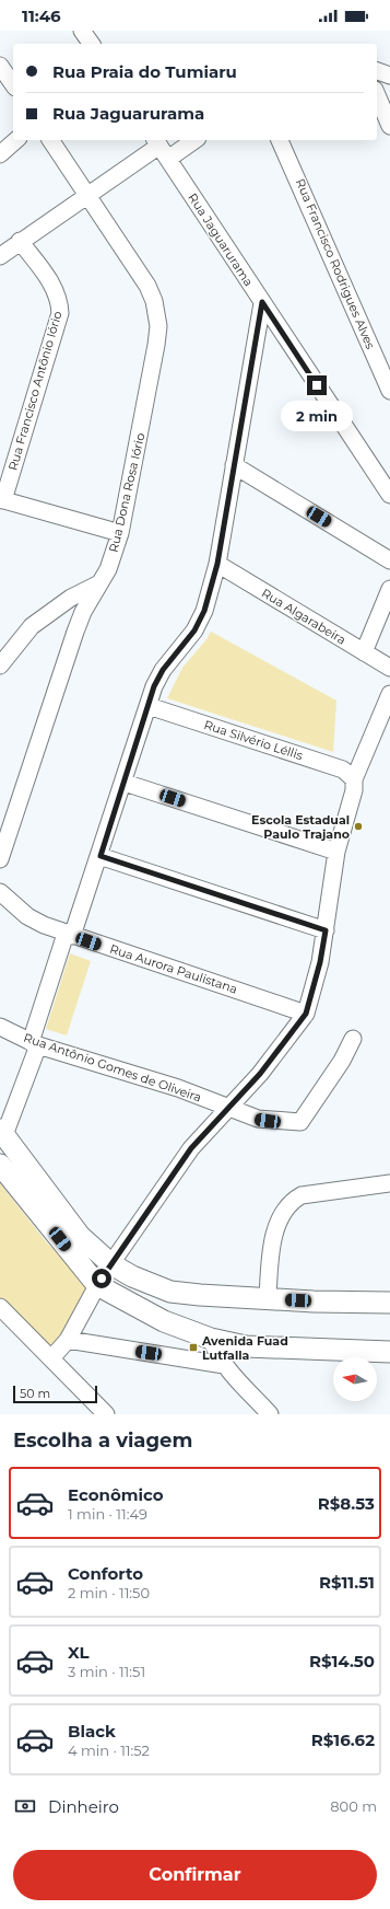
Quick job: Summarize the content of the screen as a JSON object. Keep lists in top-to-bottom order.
{
  "streets": {
    "street": [
      "Rua Jaguarurama",
      "Rua Francisco Rodrigues Alves",
      "Rua Francisco Antônio Iório",
      "Rua Dona Rosa Iório",
      "Rua Algarabeira",
      "Rua Silvério Léllis",
      "Rua Aurora Paulistana",
      "Rua Antônio Gomes de Oliveira"
    ]
  },
  "places": {
    "other": ["Escola Estadual Paulo Trajano"],
    "transit": ["Avenida Fuad Lutfalla"]
  },
  "scale_bar": "50 m",
  "north": "left",
  "page": {
    "status": "11:46",
    "banner": ["Rua Praia do Tumiaru", "Rua Jaguarurama"],
    "bubble": "2 min",
    "scale": "50 m",
    "heading": "Escolha a viagem",
    "list": [
      {
        "name": "Econômico",
        "note": "1 min · 11:49",
        "value": "R$8.53"
      },
      {
        "name": "Conforto",
        "note": "2 min · 11:50",
        "value": "R$11.51"
      },
      {
        "name": "XL",
        "note": "3 min · 11:51",
        "value": "R$14.50"
      },
      {
        "name": "Black",
        "note": "4 min · 11:52",
        "value": "R$16.62"
      }
    ],
    "pay": ["Dinheiro", "800 m"],
    "buttons": "Confirmar"
  }
}
